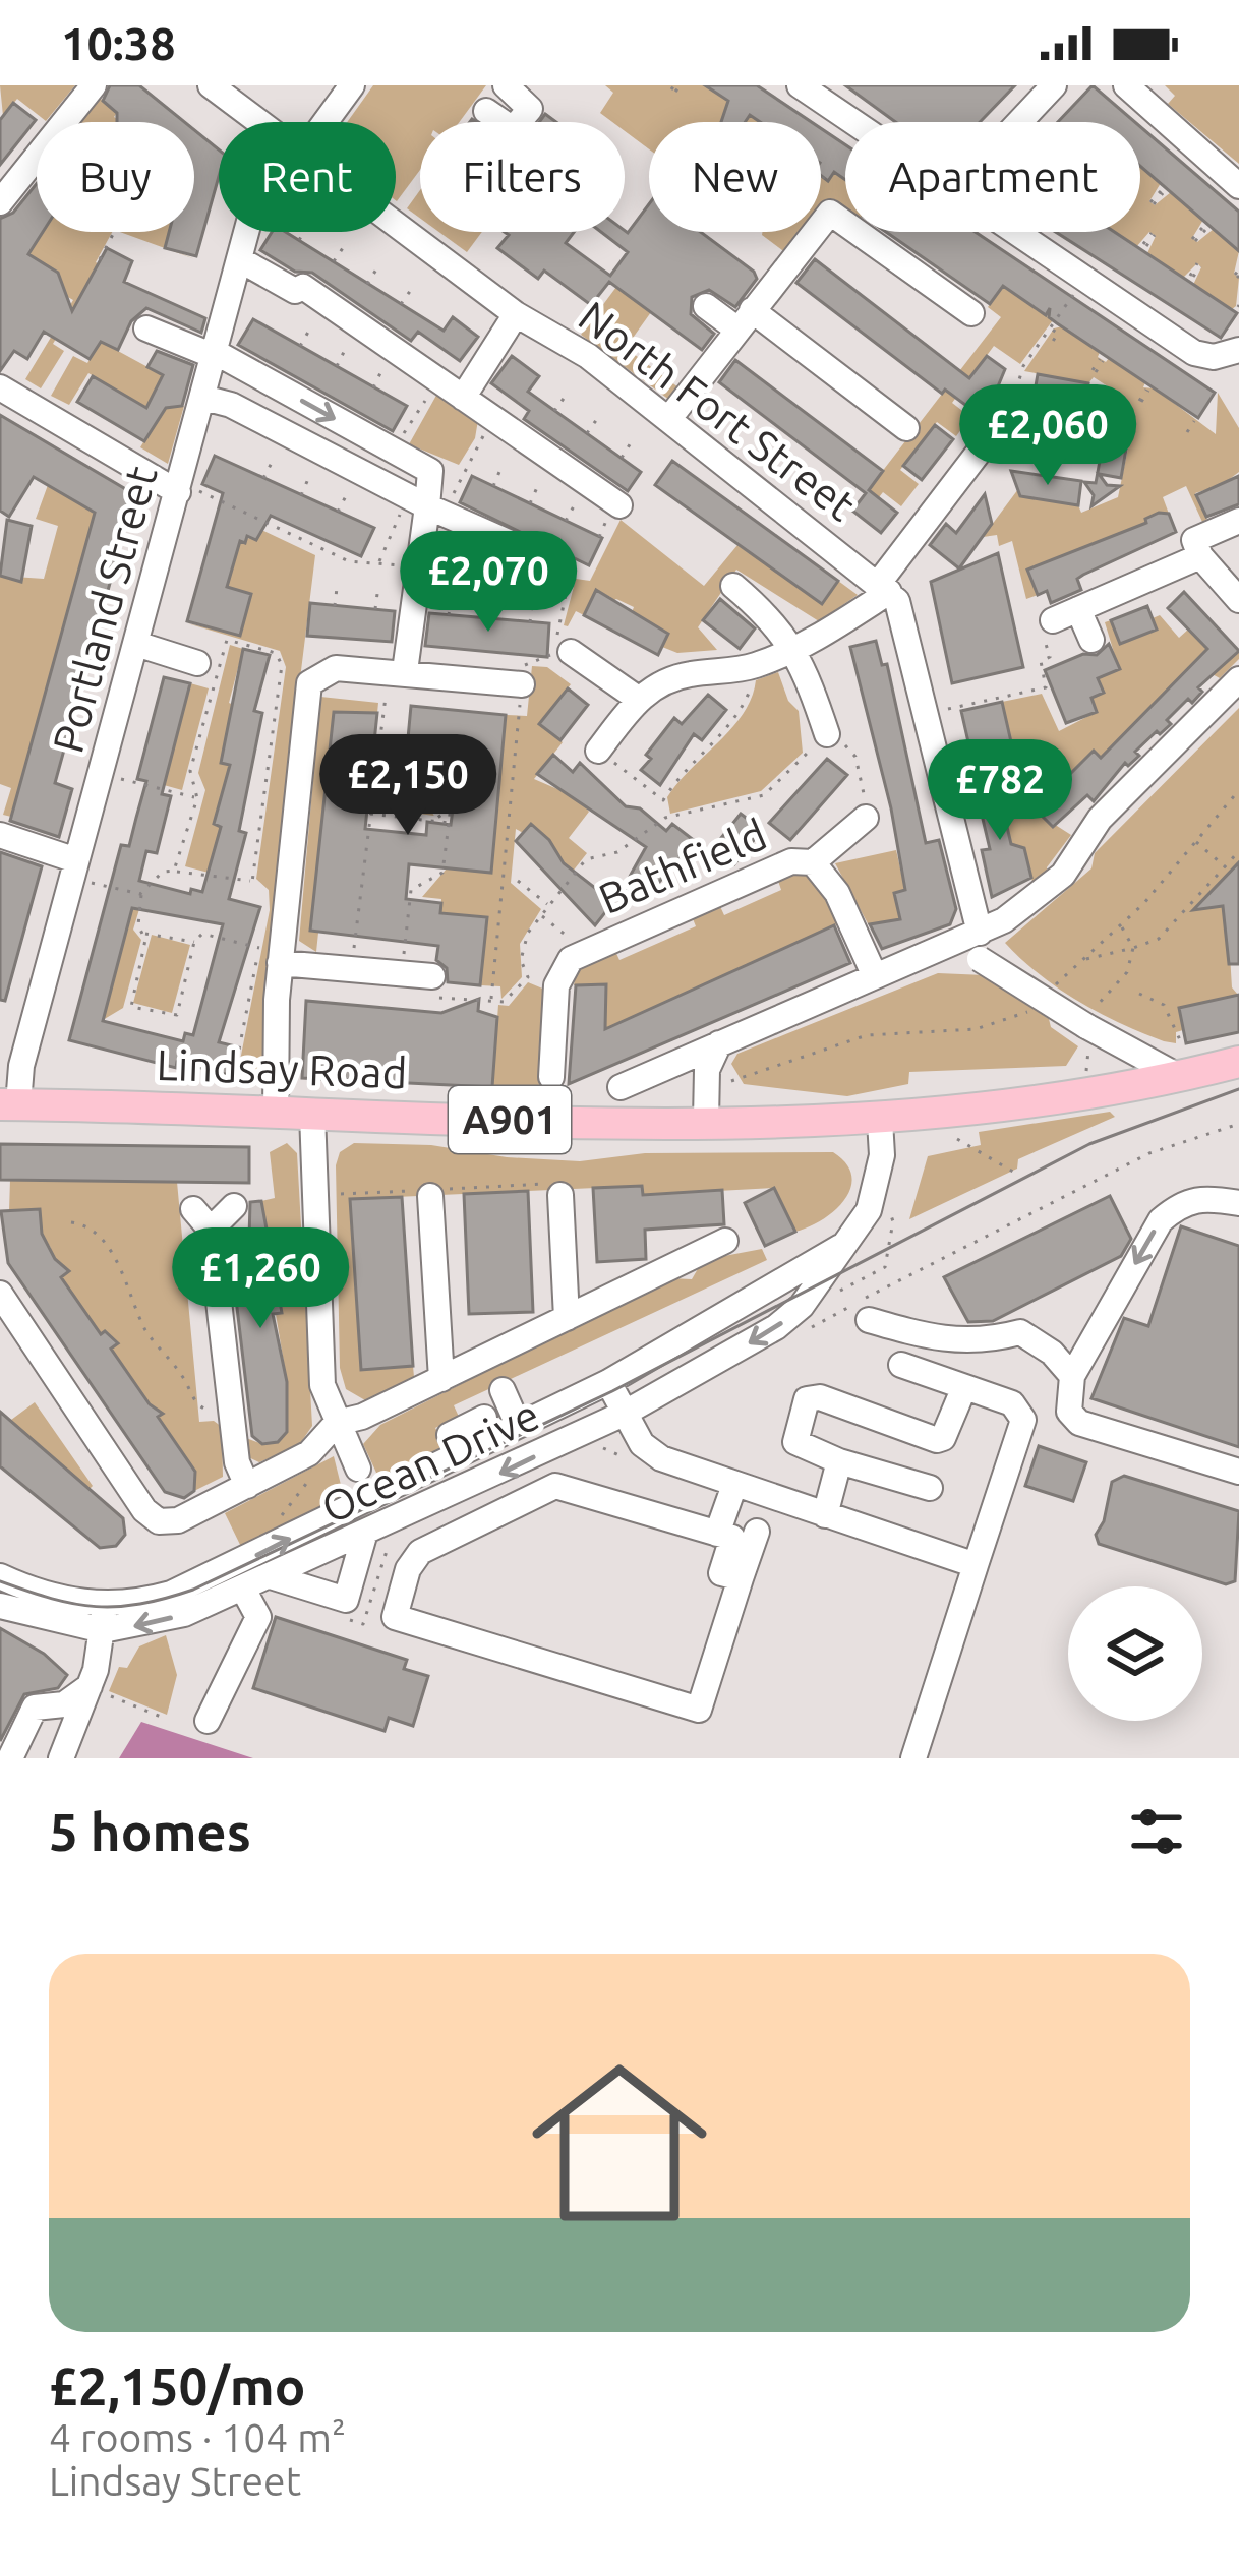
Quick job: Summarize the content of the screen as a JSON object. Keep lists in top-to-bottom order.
{
  "streets": {
    "main road": ["Lindsay Road", "A901"],
    "street": [
      "North Fort Street",
      "Portland Street",
      "Bathfield",
      "Ocean Drive"
    ]
  },
  "crossings": [
    ["Portland Street", "Lindsay Road"],
    ["Lindsay Road", "Ocean Drive"]
  ],
  "page": {
    "status": "10:38",
    "chip": [
      "Buy",
      "Rent",
      "Filters",
      "New",
      "Apartment"
    ],
    "price": [
      "£2,060",
      "£2,070",
      "£2,150",
      "£782",
      "£1,260"
    ],
    "heading": "5 homes",
    "list": [
      {
        "name": "£2,150/mo",
        "note": "4 rooms · 104 m² · Lindsay Street"
      }
    ]
  }
}
